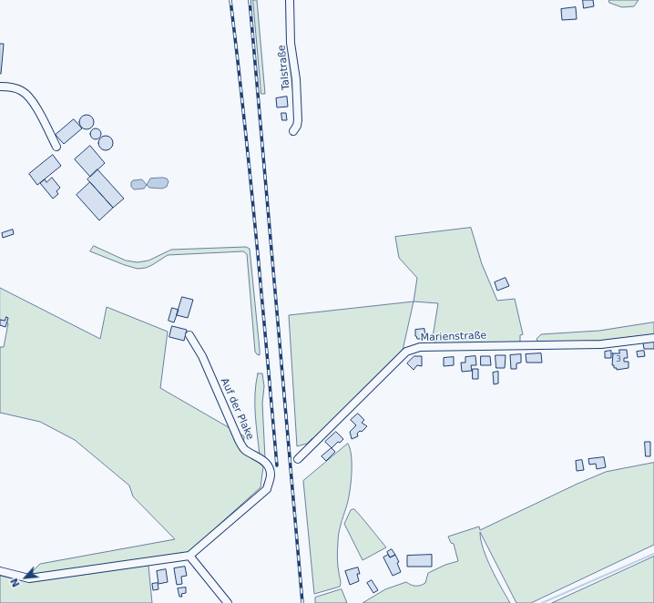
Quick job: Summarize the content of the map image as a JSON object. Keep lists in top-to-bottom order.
{
  "streets": {
    "street": ["Talstraße", "Marienstraße", "Auf der Plake"]
  },
  "house_numbers": ["3"],
  "north": "bottom left"
}
